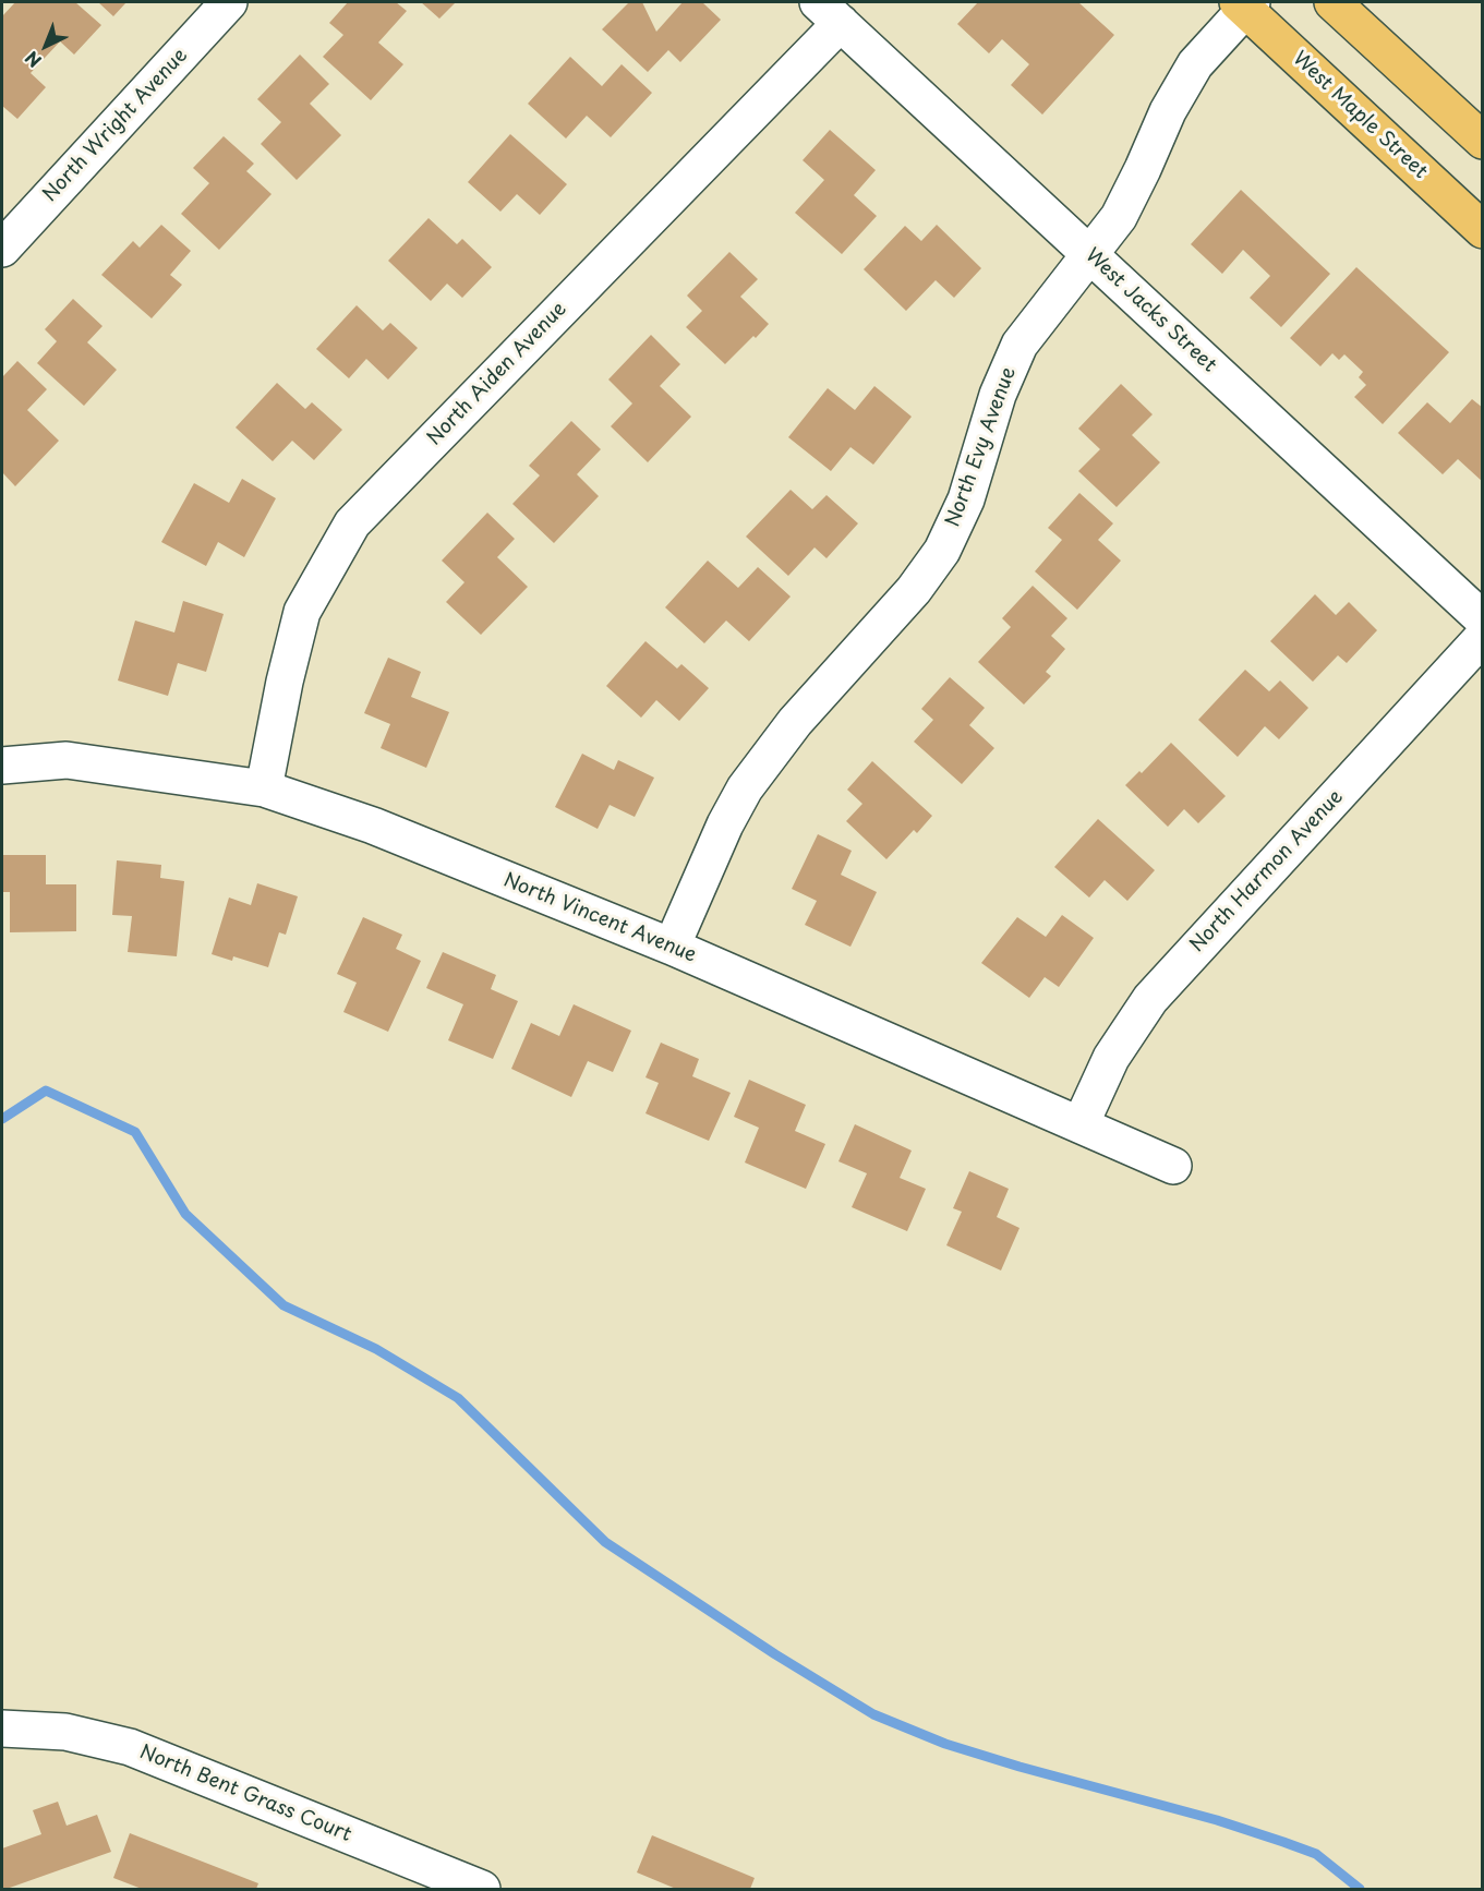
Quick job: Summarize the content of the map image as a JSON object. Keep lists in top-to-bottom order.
{
  "streets": {
    "main road": ["West Maple Street"],
    "street": [
      "North Wright Avenue",
      "West Jacks Street",
      "North Aiden Avenue",
      "North Evy Avenue",
      "North Harmon Avenue",
      "North Vincent Avenue",
      "North Bent Grass Court"
    ]
  },
  "crossings": [
    ["West Maple Street", "North Evy Avenue"],
    ["West Jacks Street", "North Aiden Avenue"],
    ["West Jacks Street", "North Evy Avenue"],
    ["North Aiden Avenue", "North Vincent Avenue"],
    ["North Evy Avenue", "North Vincent Avenue"],
    ["North Harmon Avenue", "North Vincent Avenue"]
  ],
  "north": "bottom left"
}
